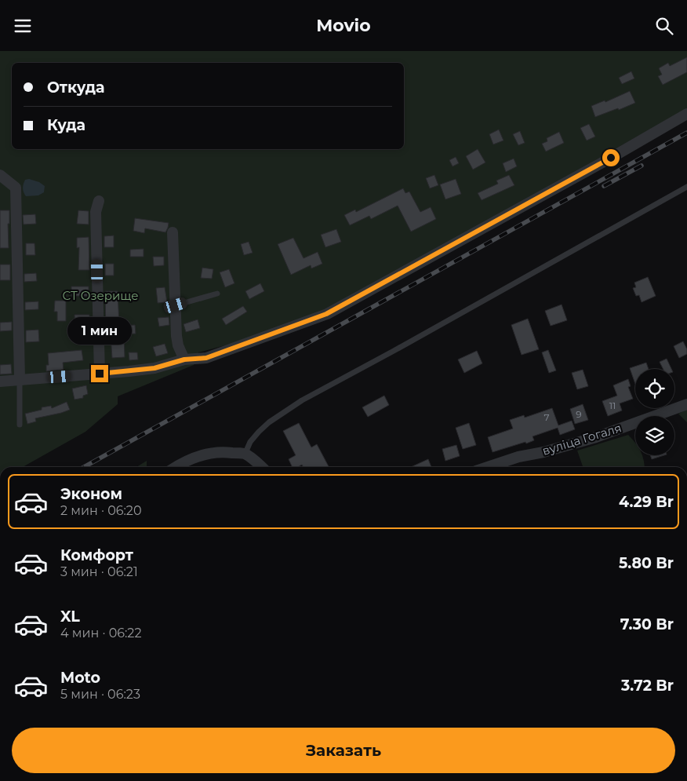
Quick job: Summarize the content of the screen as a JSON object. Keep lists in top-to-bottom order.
{
  "streets": {
    "street": ["вуліца Гогаля"]
  },
  "parks": ["СТ Озерище"],
  "house_numbers": ["11", "9", "7"],
  "page": {
    "header": "Movio",
    "banner": ["Откуда", "Куда"],
    "bubble": "1 мин",
    "list": [
      {
        "name": "Эконом",
        "note": "2 мин · 06:20",
        "value": "4.29 Br"
      },
      {
        "name": "Комфорт",
        "note": "3 мин · 06:21",
        "value": "5.80 Br"
      },
      {
        "name": "XL",
        "note": "4 мин · 06:22",
        "value": "7.30 Br"
      },
      {
        "name": "Moto",
        "note": "5 мин · 06:23",
        "value": "3.72 Br"
      }
    ],
    "buttons": "Заказать"
  }
}
